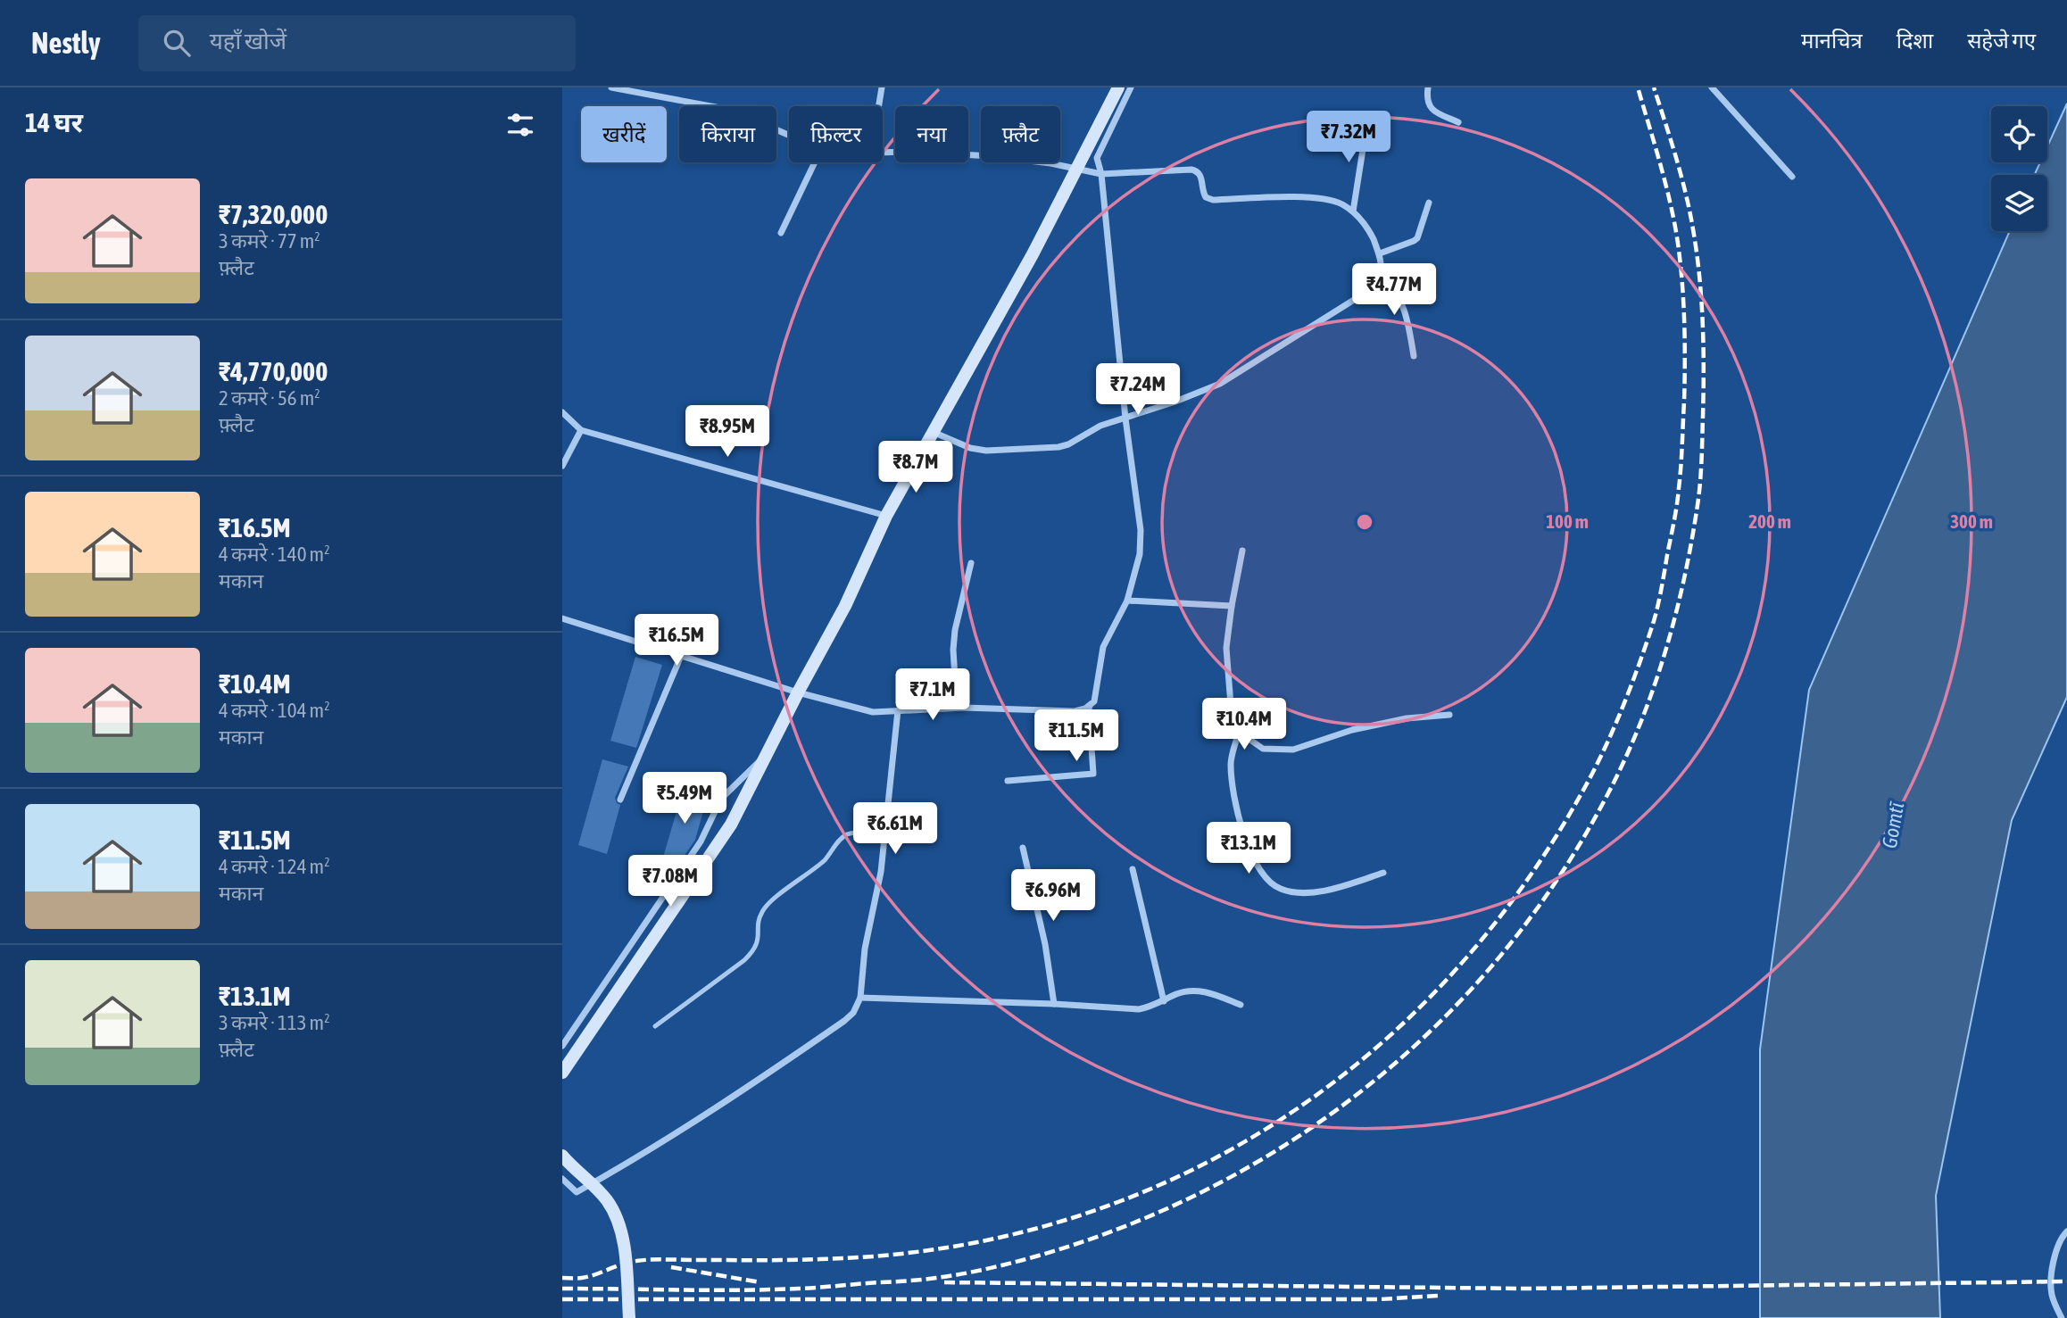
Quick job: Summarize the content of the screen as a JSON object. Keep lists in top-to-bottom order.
{
  "water": ["Gomtī"],
  "page": {
    "header": "Nestly",
    "search": "यहाँ खोजें",
    "nav": ["मानचित्र", "दिशा", "सहेजे गए"],
    "heading": "14 घर",
    "chip": [
      "खरीदें",
      "किराया",
      "फ़िल्टर",
      "नया",
      "फ़्लैट"
    ],
    "price": [
      "₹7.32M",
      "₹4.77M",
      "₹7.24M",
      "₹8.95M",
      "₹8.7M",
      "₹16.5M",
      "₹7.1M",
      "₹10.4M",
      "₹11.5M",
      "₹5.49M",
      "₹6.61M",
      "₹13.1M",
      "₹7.08M",
      "₹6.96M"
    ],
    "list": [
      {
        "name": "₹7,320,000",
        "note": "3 कमरे · 77 m² · फ़्लैट"
      },
      {
        "name": "₹4,770,000",
        "note": "2 कमरे · 56 m² · फ़्लैट"
      },
      {
        "name": "₹16.5M",
        "note": "4 कमरे · 140 m² · मकान"
      },
      {
        "name": "₹10.4M",
        "note": "4 कमरे · 104 m² · मकान"
      },
      {
        "name": "₹11.5M",
        "note": "4 कमरे · 124 m² · मकान"
      },
      {
        "name": "₹13.1M",
        "note": "3 कमरे · 113 m² · फ़्लैट"
      }
    ]
  },
  "rings": ["100 m", "200 m", "300 m"]
}
